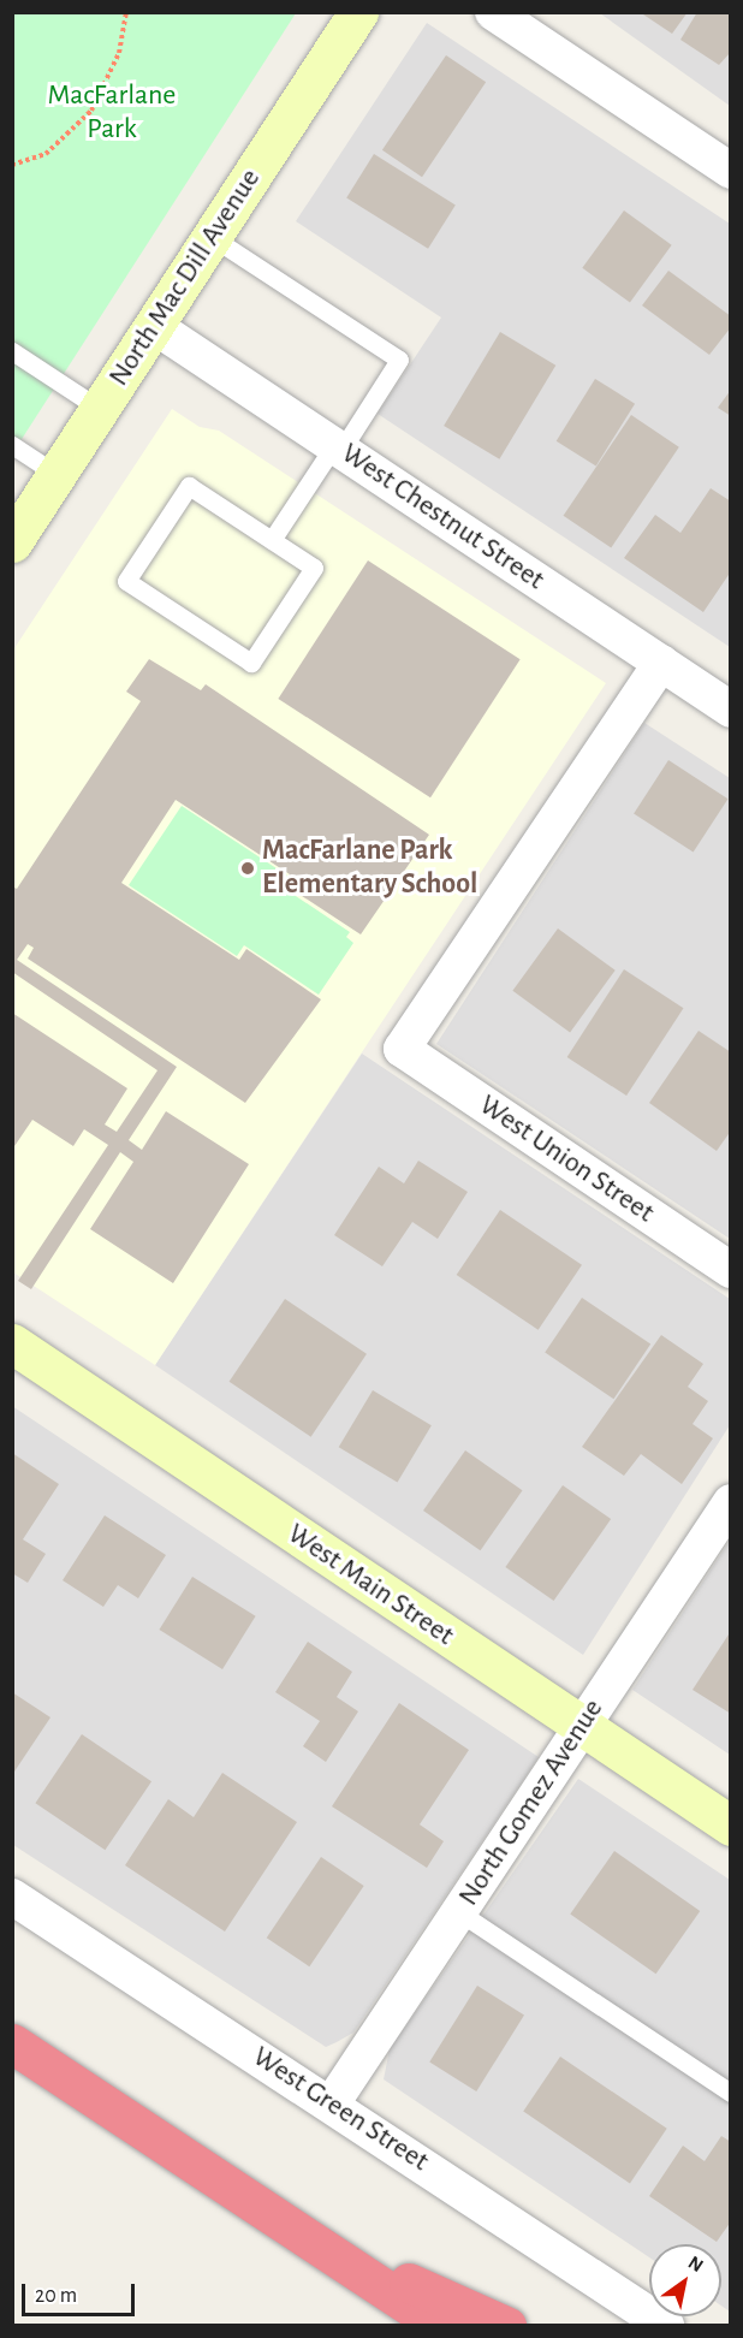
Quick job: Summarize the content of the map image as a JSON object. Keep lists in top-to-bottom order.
{
  "streets": {
    "street": [
      "North Mac Dill Avenue",
      "West Chestnut Street",
      "West Union Street",
      "West Main Street",
      "North Gomez Avenue",
      "West Green Street"
    ]
  },
  "crossings": [
    ["North Mac Dill Avenue", "West Chestnut Street"],
    ["West Chestnut Street", "West Union Street"],
    ["West Main Street", "North Gomez Avenue"],
    ["North Gomez Avenue", "West Green Street"]
  ],
  "parks": ["MacFarlane Park"],
  "places": ["MacFarlane Park Elementary School"],
  "scale_bar": "20 m",
  "north": "top right"
}
